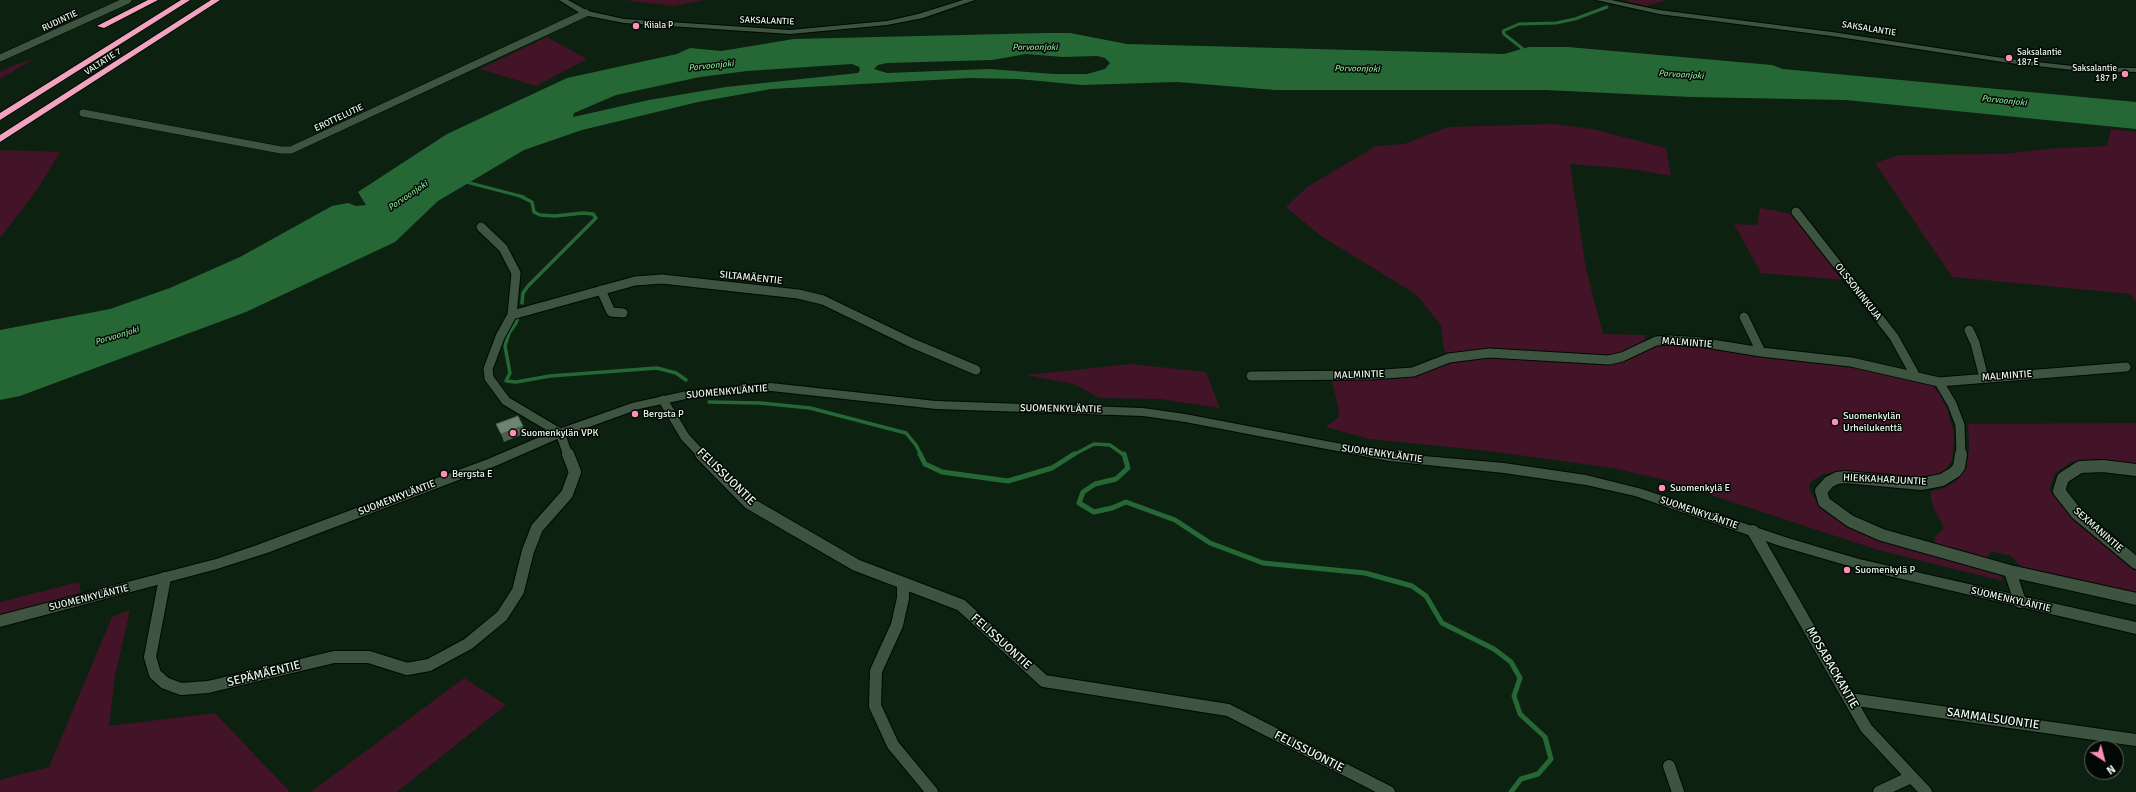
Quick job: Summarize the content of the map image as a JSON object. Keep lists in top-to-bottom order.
{
  "streets": {
    "highway": ["VALTATIE 7"],
    "street": [
      "RUDINTIE",
      "SAKSALANTIE",
      "EROTTELUTIE",
      "SILTAMÄENTIE",
      "OLSSONINKUJA",
      "MALMINTIE",
      "SUOMENKYLÄNTIE",
      "FELISSUONTIE",
      "HIEKKAHARJUNTIE",
      "SEXMANINTIE",
      "MOSABACKANTIE",
      "SEPÄMÄENTIE",
      "SAMMALSUONTIE"
    ]
  },
  "crossings": [
    ["SAKSALANTIE", "EROTTELUTIE"],
    ["OLSSONINKUJA", "MALMINTIE"],
    ["MALMINTIE", "HIEKKAHARJUNTIE"],
    ["SUOMENKYLÄNTIE", "FELISSUONTIE"],
    ["SUOMENKYLÄNTIE", "MOSABACKANTIE"],
    ["SUOMENKYLÄNTIE", "SEPÄMÄENTIE"],
    ["MOSABACKANTIE", "SAMMALSUONTIE"]
  ],
  "water": ["Porvoonjoki"],
  "places": [
    "Kiiala P",
    "Saksalantie 187 E",
    "Saksalantie 187 P",
    "Bergsta P",
    "Suomenkylän Urheilukenttä",
    "Suomenkylän VPK",
    "Bergsta E",
    "Suomenkylä E",
    "Suomenkylä P"
  ],
  "north": "bottom right"
}
